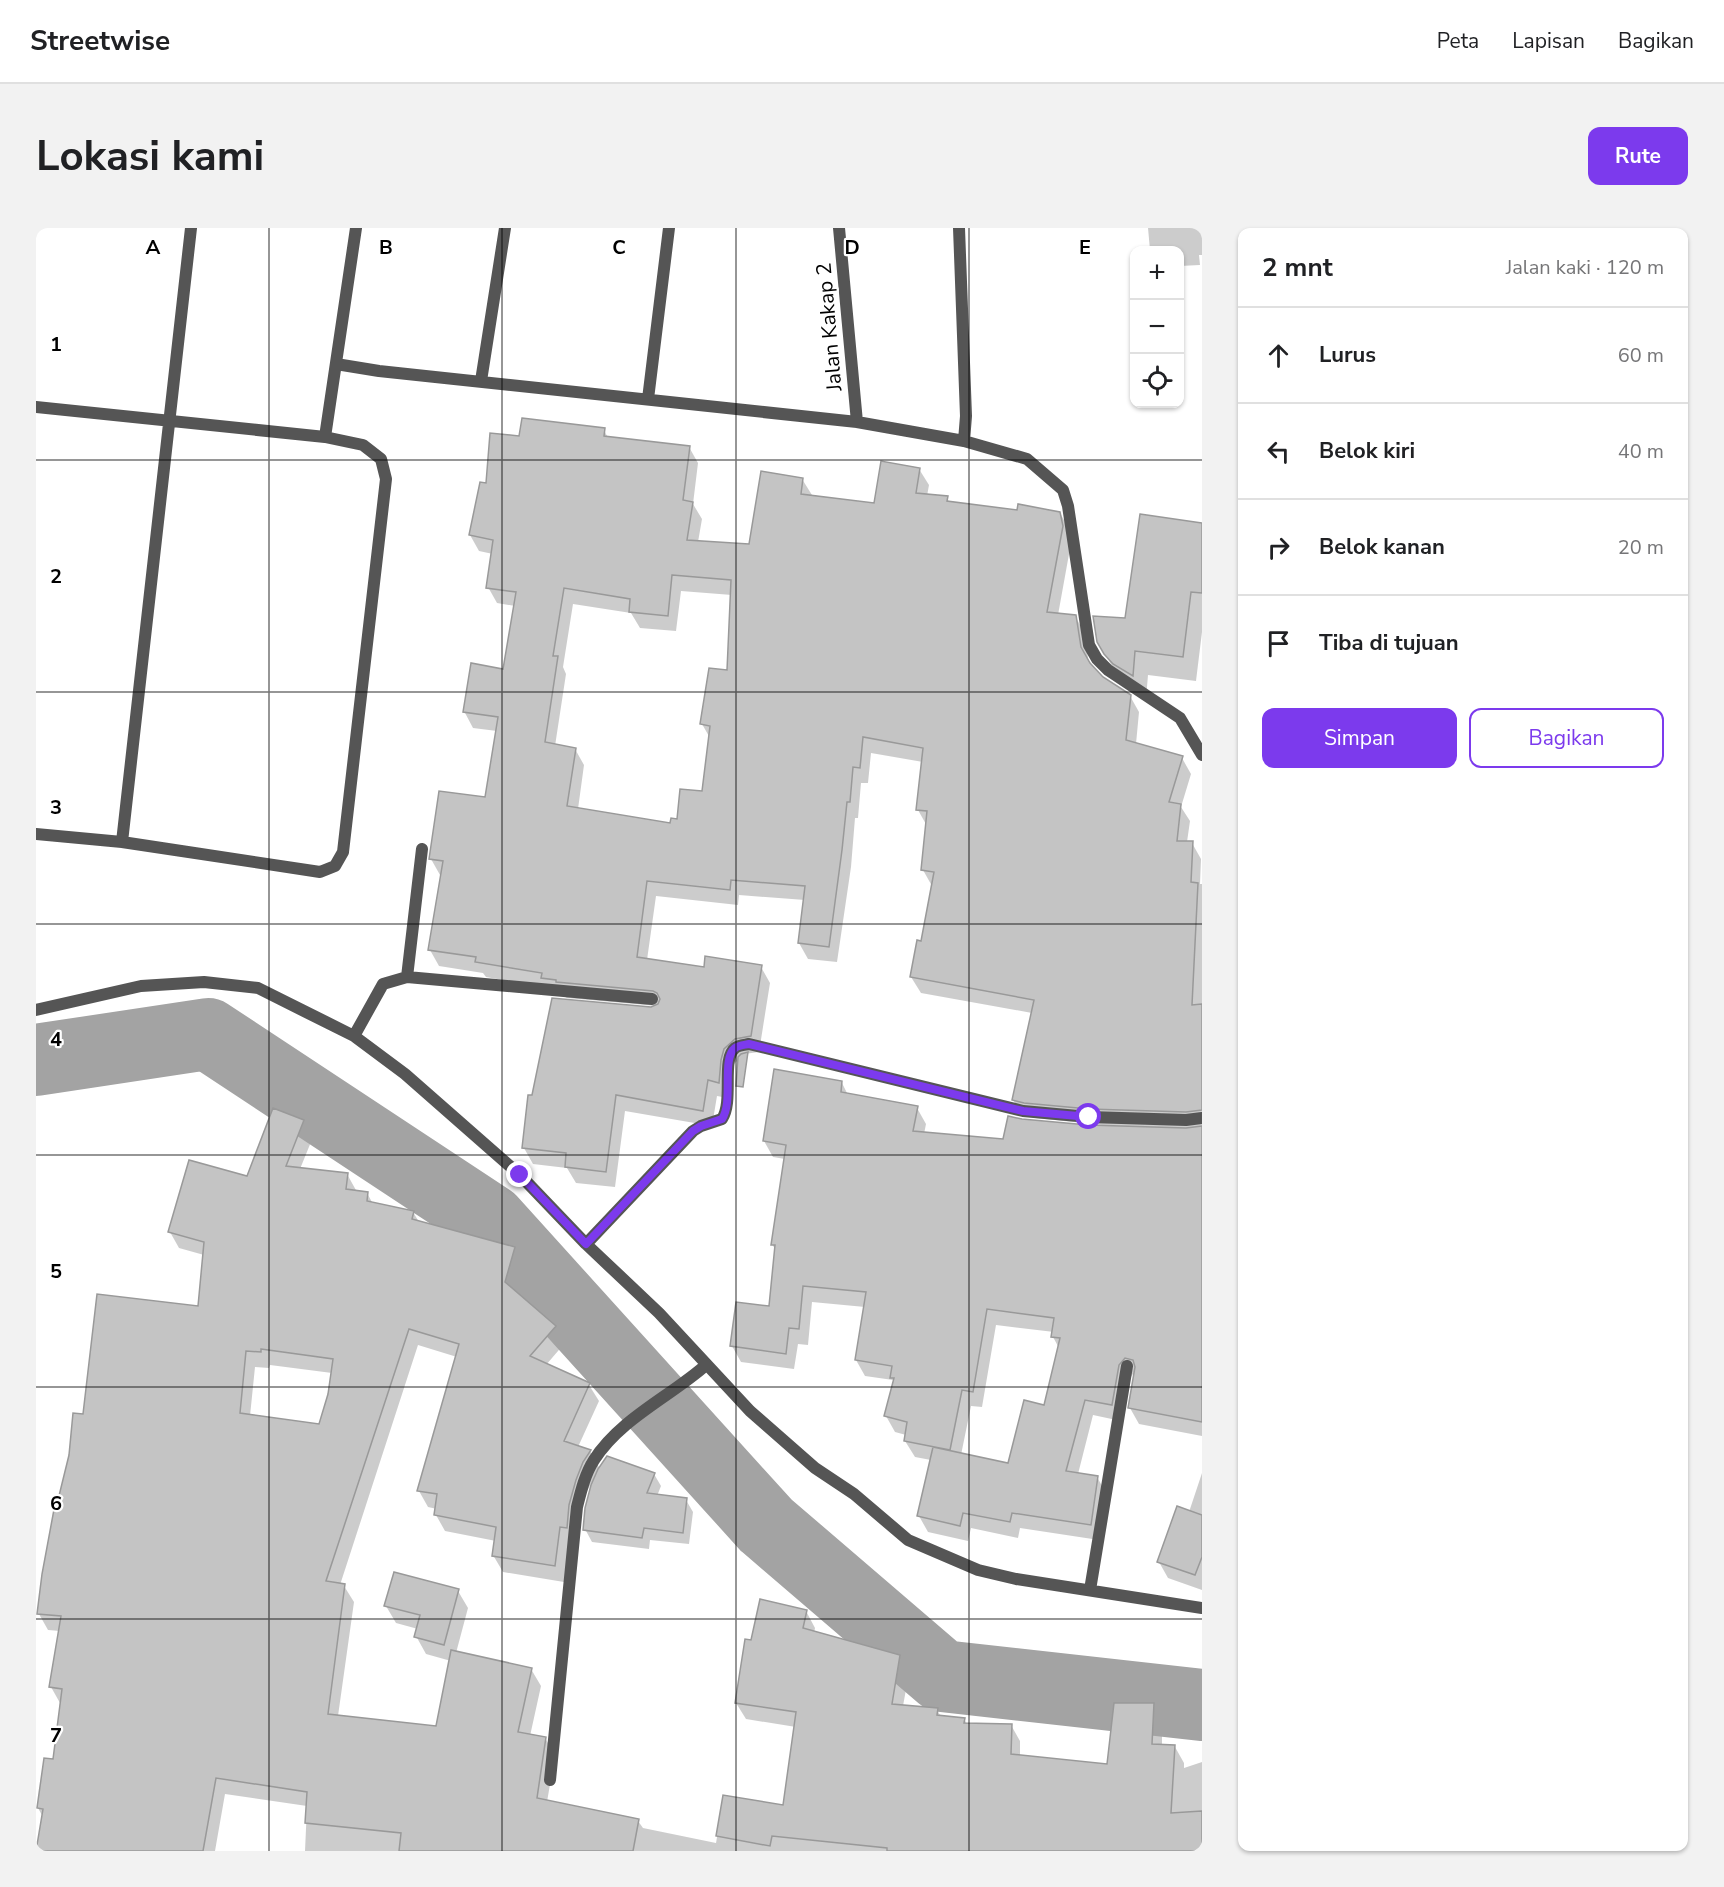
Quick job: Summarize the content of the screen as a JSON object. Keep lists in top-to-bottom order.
{
  "streets": {
    "street": ["Jalan Kakap 2"]
  },
  "page": {
    "header": "Streetwise",
    "nav": ["Peta", "Lapisan", "Bagikan"],
    "buttons": [
      "Rute",
      ["Simpan", "Bagikan"]
    ],
    "title": "Lokasi kami",
    "heading": ["2 mnt", "Jalan kaki · 120 m"],
    "map_buttons": ["+", "−"],
    "list": [
      ["Lurus", "60 m"],
      ["Belok kiri", "40 m"],
      ["Belok kanan", "20 m"],
      "Tiba di tujuan"
    ]
  },
  "grid": {
    "columns": [
      "A",
      "B",
      "C",
      "D",
      "E"
    ],
    "rows": [
      "1",
      "2",
      "3",
      "4",
      "5",
      "6",
      "7"
    ]
  }
}
